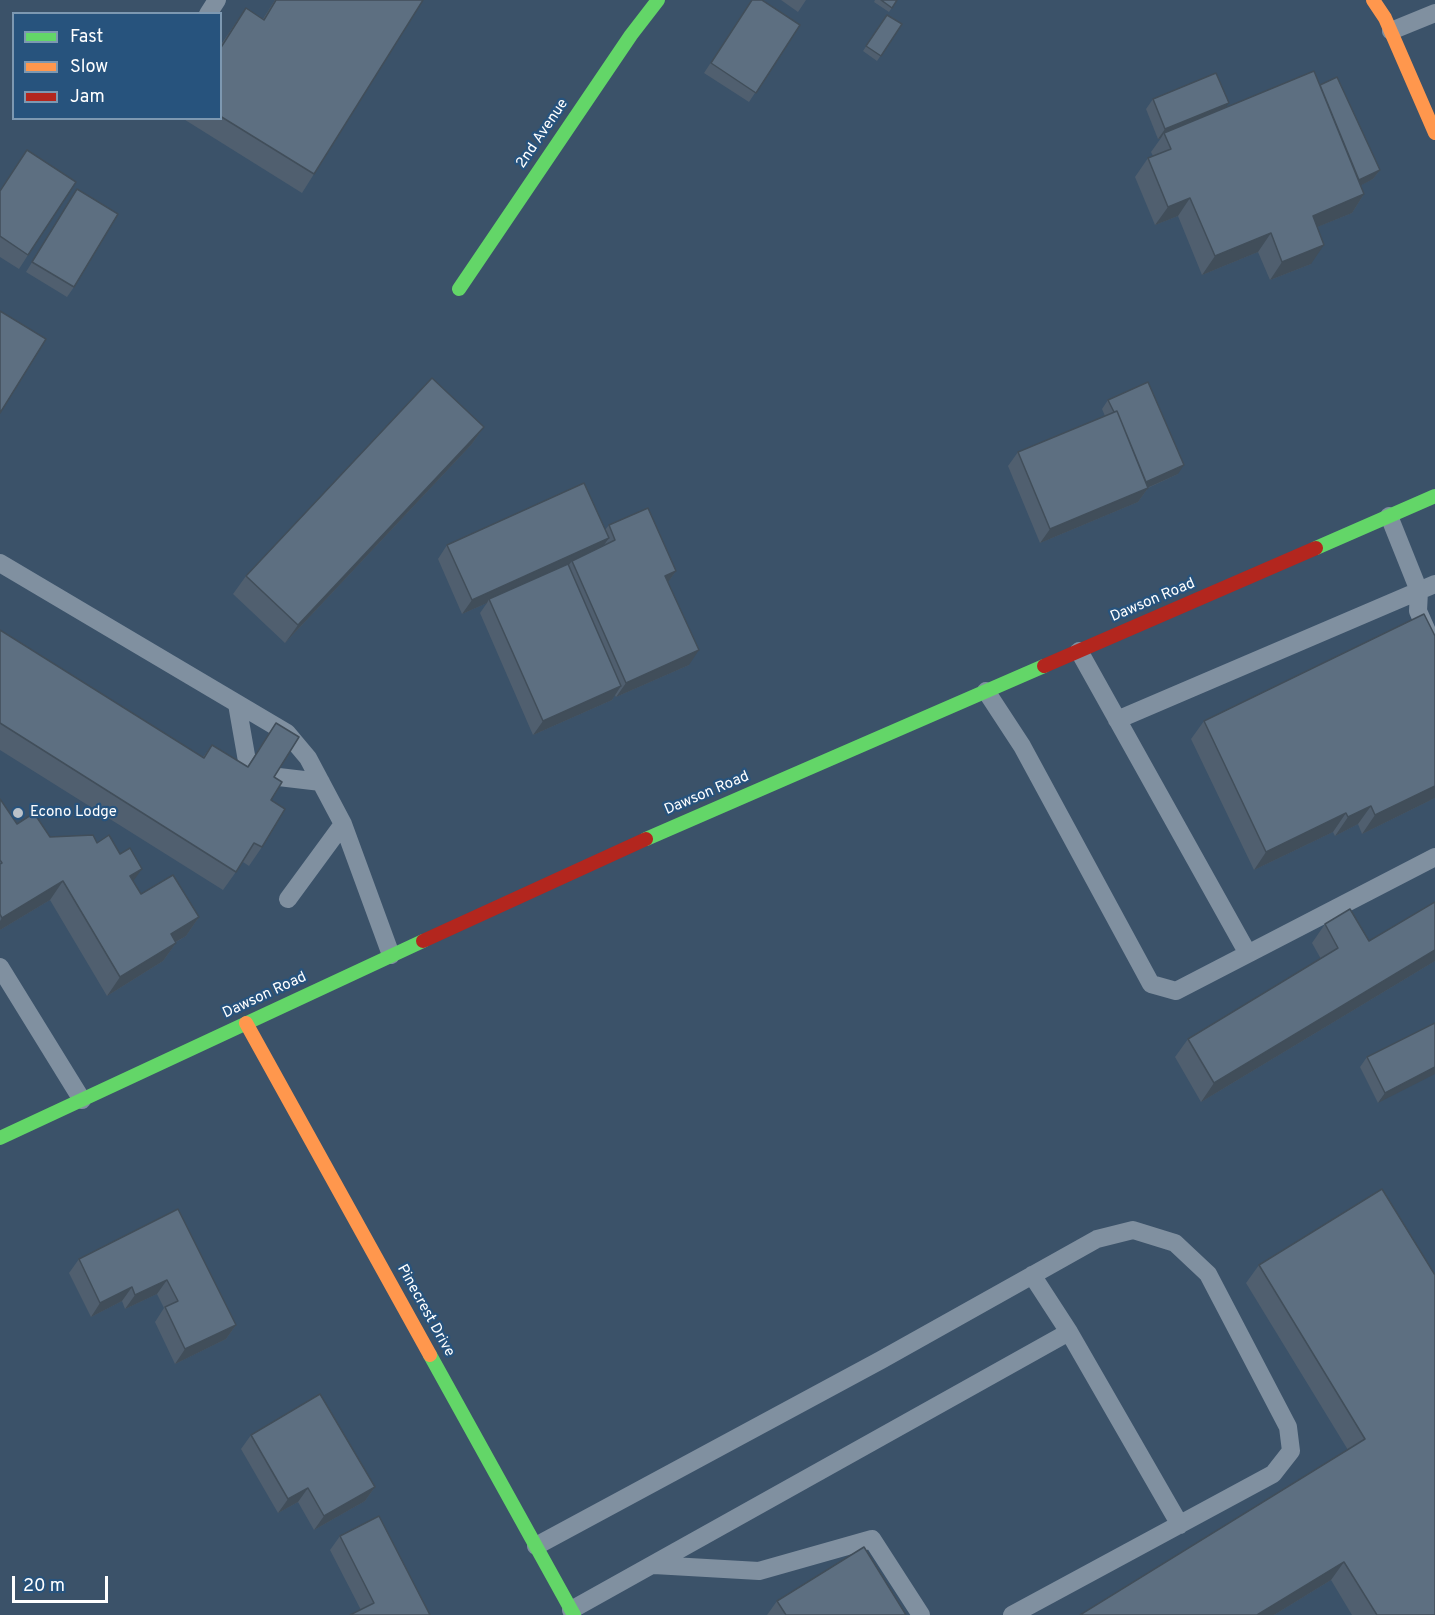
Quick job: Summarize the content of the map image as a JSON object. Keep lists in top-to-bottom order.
{
  "streets": {
    "main road": ["2nd Avenue", "Dawson Road", "Pinecrest Drive"]
  },
  "crossings": [
    ["Dawson Road", "Pinecrest Drive"]
  ],
  "places": ["Econo Lodge"],
  "legend": ["Fast", "Slow", "Jam"],
  "scale_bar": "20 m"
}
